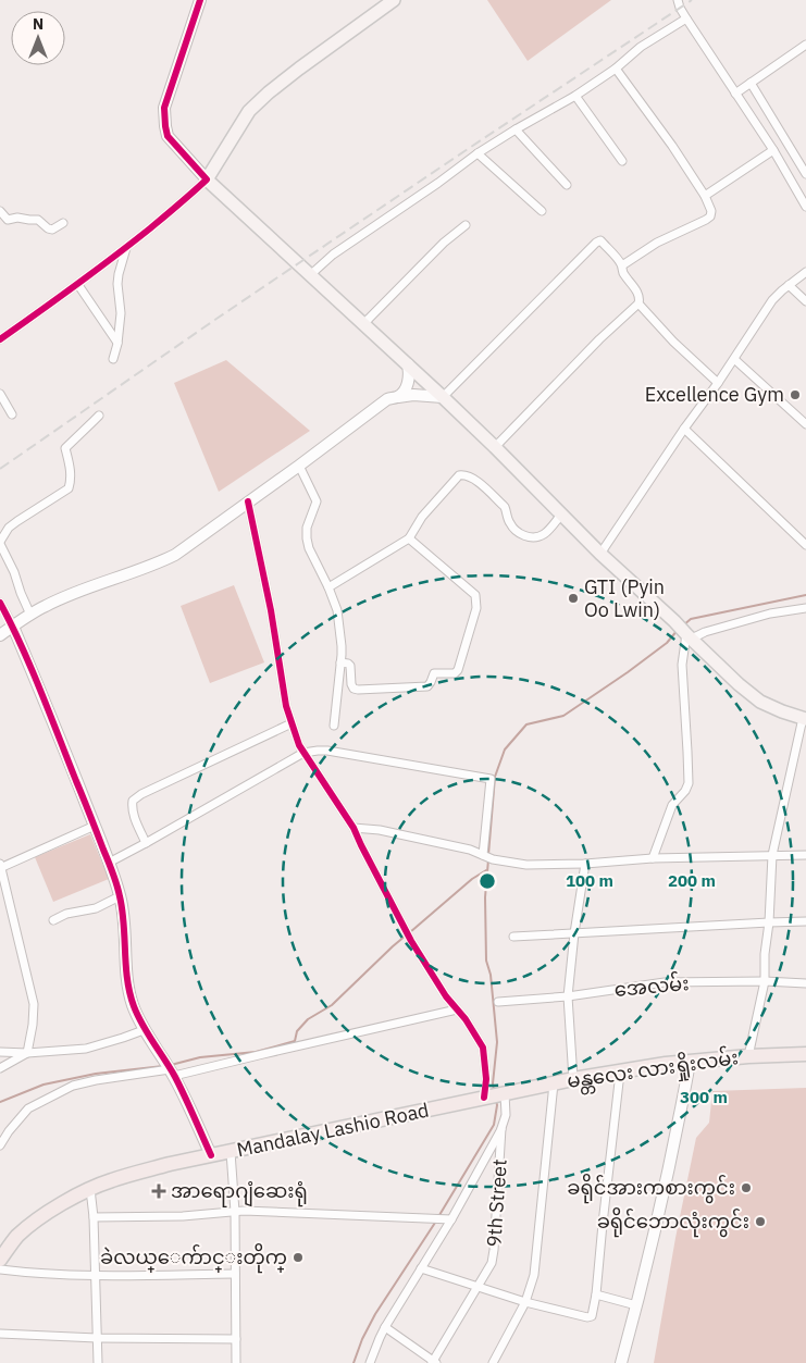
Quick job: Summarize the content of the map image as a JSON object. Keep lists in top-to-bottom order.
{
  "streets": {
    "highway": ["မန္တလေး လားရှိုးလမ်း", "Mandalay Lashio Road"],
    "street": ["အေလမ်း", "9th Street"]
  },
  "crossings": [
    ["မန္တလေး လားရှိုးလမ်း", "Mandalay Lashio Road"],
    ["မန္တလေး လားရှိုးလမ်း", "9th Street"],
    ["Mandalay Lashio Road", "9th Street"]
  ],
  "places": {
    "other": [
      "Excellence Gym",
      "GTI (Pyin Oo Lwin)",
      "ခရိုင်အားကစားကွင်း",
      "ခရိုင်ဘောလုံးကွင်း",
      "ခဲလယ္ေက်ာင္းတိုက္"
    ],
    "health": ["အာရောဂျံဆေးရုံ"]
  },
  "north": "top",
  "rings": ["100 m", "200 m", "300 m"]
}
